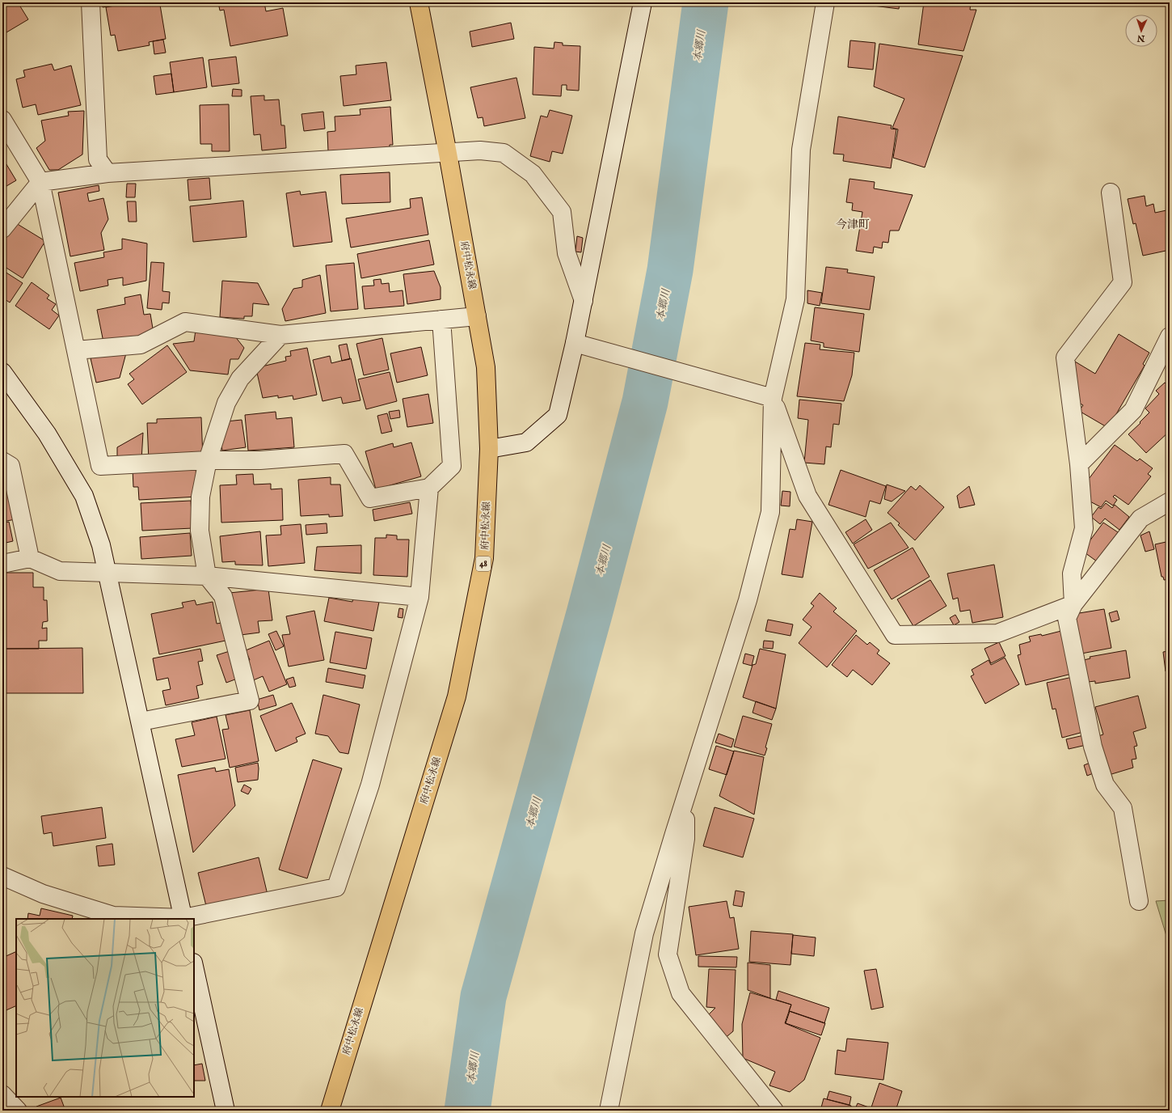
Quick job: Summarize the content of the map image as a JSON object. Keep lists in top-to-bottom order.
{
  "streets": {
    "main road": ["府中松永線", "48"]
  },
  "districts": ["今津町"],
  "water": ["本郷川"],
  "north": "bottom"
}
